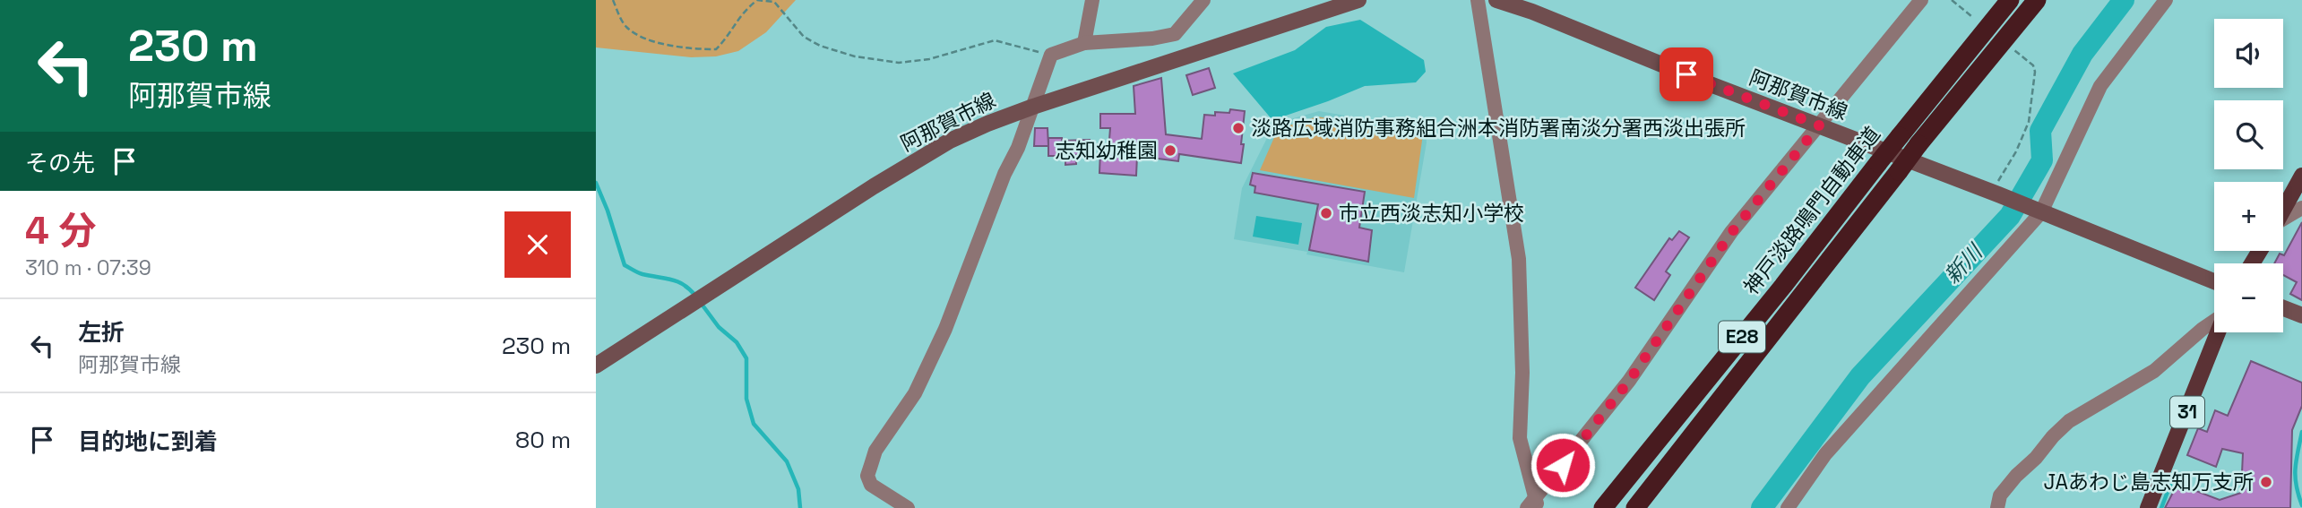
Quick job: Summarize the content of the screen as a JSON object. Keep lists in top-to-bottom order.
{
  "streets": {
    "highway": ["神戸淡路鳴門自動車道", "E28"],
    "main road": ["阿那賀市線", "31"]
  },
  "water": ["新川"],
  "places": [
    "淡路広域消防事務組合洲本消防署南淡分署西淡出張所",
    "志知幼稚園",
    "市立西淡志知小学校",
    "JAあわじ島志知万支所"
  ],
  "page": {
    "turn": ["230 m", "阿那賀市線"],
    "map_buttons": ["+", "−"],
    "then": "その先",
    "heading": ["4 分", "310 m · 07:39"],
    "list": [
      {
        "name": "左折",
        "note": "阿那賀市線",
        "value": "230 m"
      },
      {
        "name": "目的地に到着",
        "value": "80 m"
      }
    ]
  }
}
